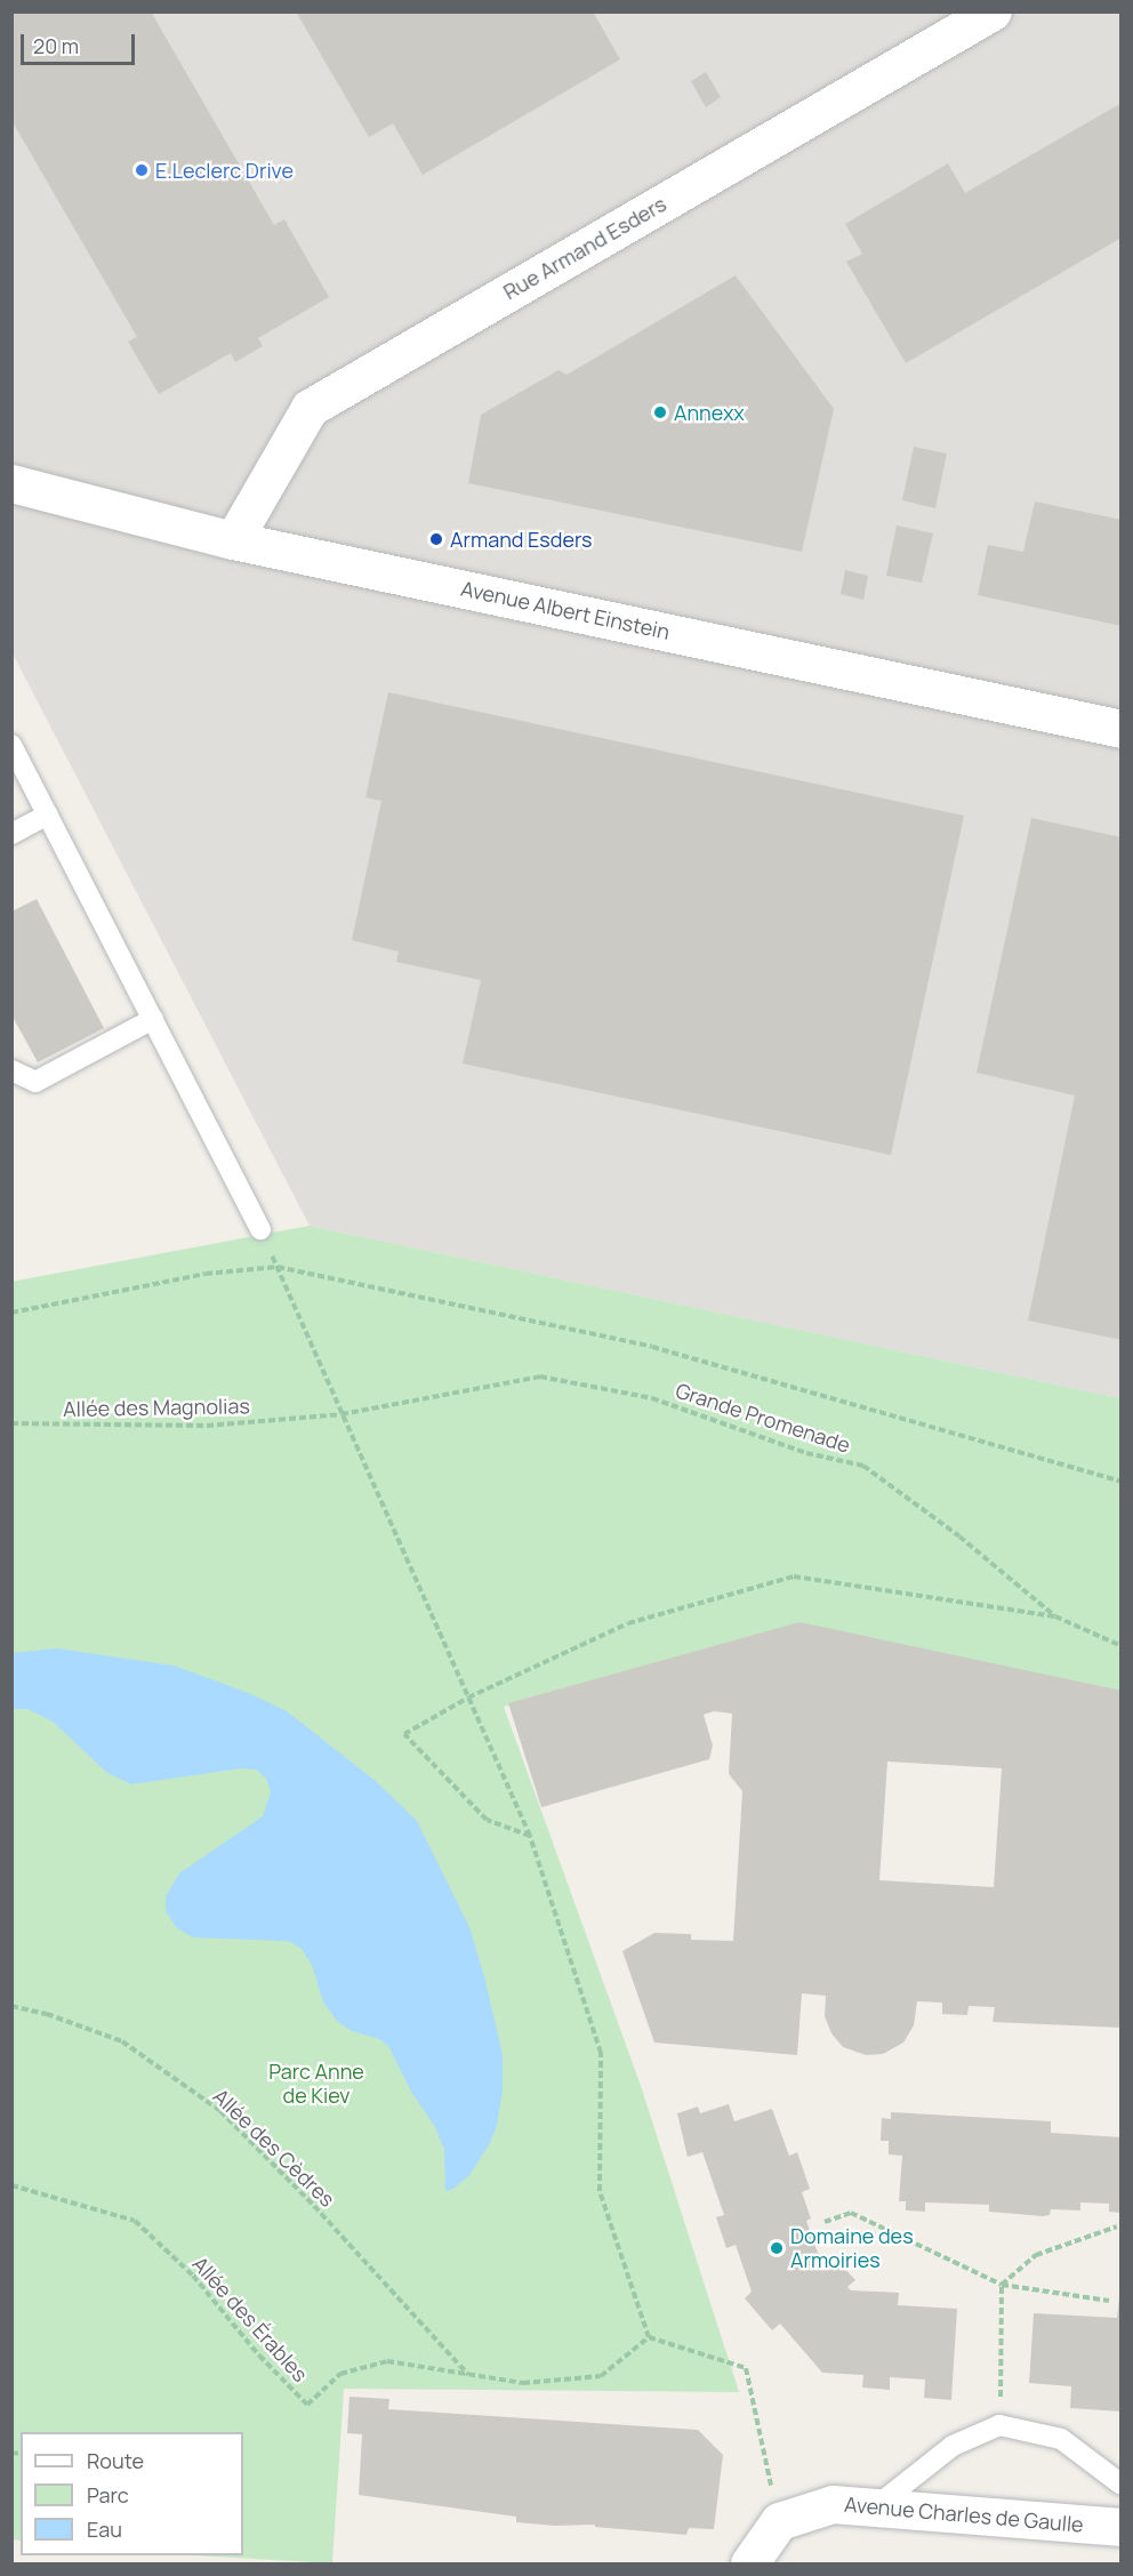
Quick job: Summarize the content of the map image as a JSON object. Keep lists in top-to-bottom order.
{
  "streets": {
    "street": ["Rue Armand Esders", "Avenue Albert Einstein", "Avenue Charles de Gaulle"],
    "path": [
      "Allée des Magnolias",
      "Grande Promenade",
      "Allée des Cèdres",
      "Allée des Érables"
    ]
  },
  "crossings": [
    ["Rue Armand Esders", "Avenue Albert Einstein"],
    ["Allée des Magnolias", "Grande Promenade"],
    ["Allée des Cèdres", "Allée des Érables"]
  ],
  "parks": ["Parc Anne de Kiev"],
  "places": [
    "E.Leclerc Drive",
    "Annexx",
    "Armand Esders",
    "Domaine des Armoiries"
  ],
  "legend": ["Route", "Parc", "Eau"],
  "scale_bar": "20 m"
}
